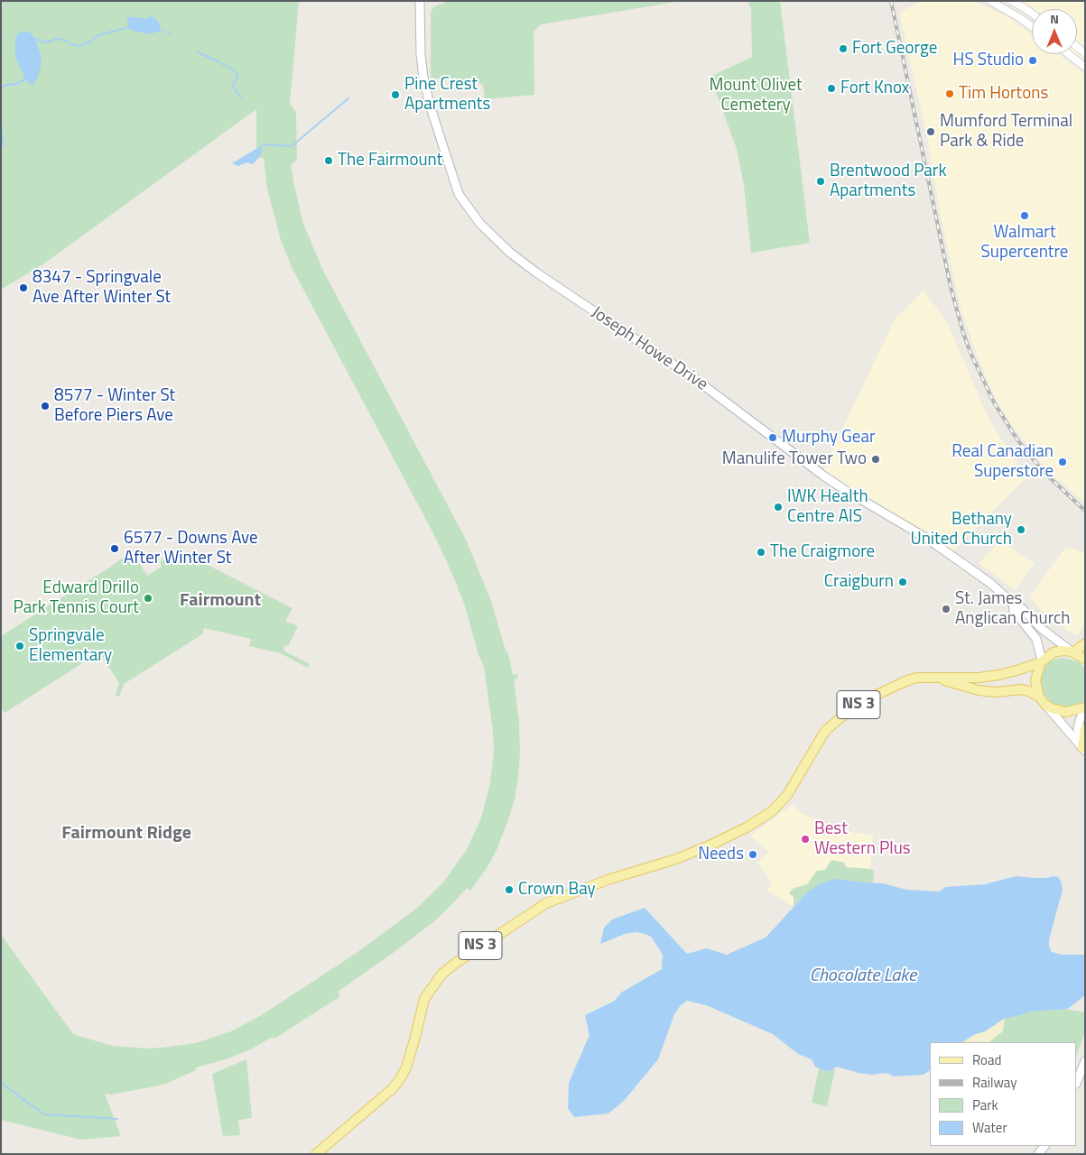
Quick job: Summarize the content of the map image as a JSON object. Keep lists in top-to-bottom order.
{
  "streets": {
    "main road": ["Joseph Howe Drive", "NS 3"]
  },
  "crossings": [
    ["Joseph Howe Drive", "NS 3"]
  ],
  "districts": ["Fairmount", "Fairmount Ridge"],
  "water": ["Chocolate Lake"],
  "parks": ["Mount Olivet Cemetery"],
  "places": [
    "Fort George",
    "HS Studio",
    "Fort Knox",
    "Tim Hortons",
    "Pine Crest Apartments",
    "Mumford Terminal Park & Ride",
    "The Fairmount",
    "Brentwood Park Apartments",
    "Walmart Supercentre",
    "8347 - Springvale Ave After Winter St",
    "8577 - Winter St Before Piers Ave",
    "Murphy Gear",
    "Manulife Tower Two",
    "Real Canadian Superstore",
    "IWK Health Centre AIS",
    "Bethany United Church",
    "6577 - Downs Ave After Winter St",
    "The Craigmore",
    "Craigburn",
    "Edward Drillo Park Tennis Court",
    "St. James Anglican Church",
    "Springvale Elementary",
    "Best Western Plus",
    "Needs",
    "Crown Bay"
  ],
  "legend": [
    "Road",
    "Railway",
    "Park",
    "Water"
  ],
  "north": "top"
}
